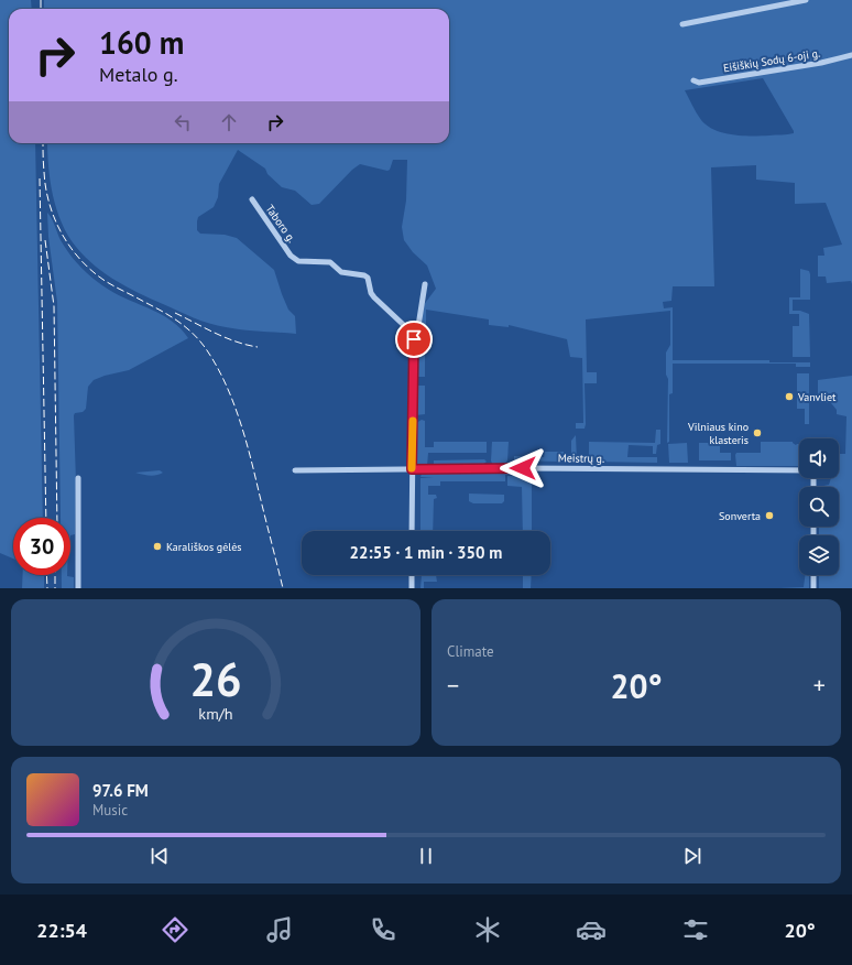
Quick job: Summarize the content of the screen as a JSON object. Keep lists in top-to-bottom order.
{
  "streets": {
    "street": ["Eišiškių Sodų 6-oji g.", "Taboro g.", "Meistrų g."]
  },
  "places": [
    "Vanvliet",
    "Vilniaus kino klasteris",
    "Sonverta",
    "Karališkos gėlės"
  ],
  "page": {
    "turn": ["160 m", "Metalo g."],
    "limit": "30",
    "trip": "22:55 · 1 min · 350 m",
    "tile": "Climate",
    "heat": ["−", "20°", "+"],
    "song": ["97.6 FM", "Music"],
    "tabs": ["22:54", "20°"],
    "gauge": ["26", "km/h"]
  }
}
